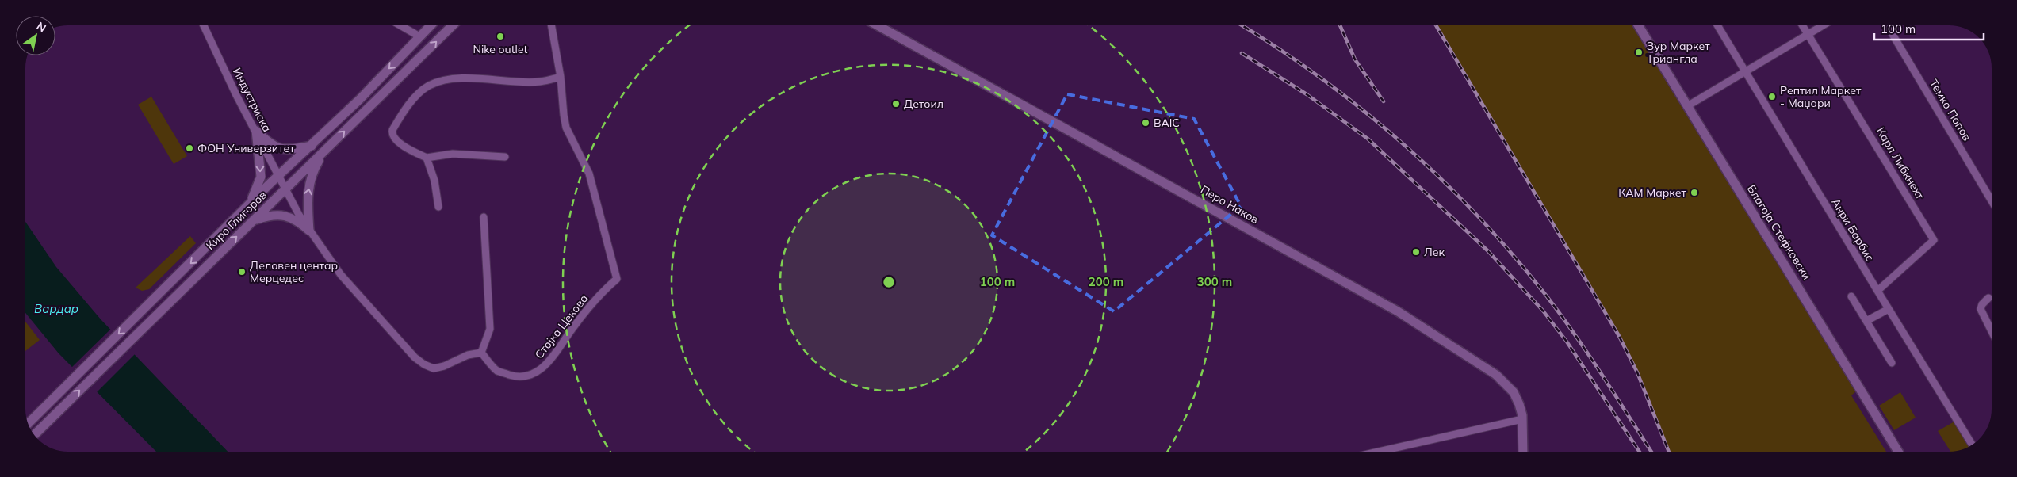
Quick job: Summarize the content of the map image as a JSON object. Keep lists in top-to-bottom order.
{
  "streets": {
    "street": [
      "Индустриска",
      "Темко Попов",
      "Карл Либкнехт",
      "Перо Наков",
      "Киро Глигоров",
      "Анри Барбис",
      "Благоја Стефковски",
      "Стојка Цекова"
    ]
  },
  "crossings": [
    ["Индустриска", "Киро Глигоров"],
    ["Карл Либкнехт", "Анри Барбис"]
  ],
  "water": ["Вардар"],
  "places": [
    "Nike outlet",
    "Зур Маркет Триангла",
    "Рептил Маркет - Маџари",
    "Детоил",
    "BAIC",
    "ФОН Универзитет",
    "КАМ Маркет",
    "Лек",
    "Деловен центар Мерцедес"
  ],
  "scale_bar": "100 m",
  "north": "top right",
  "rings": ["100 m", "200 m", "300 m"]
}
